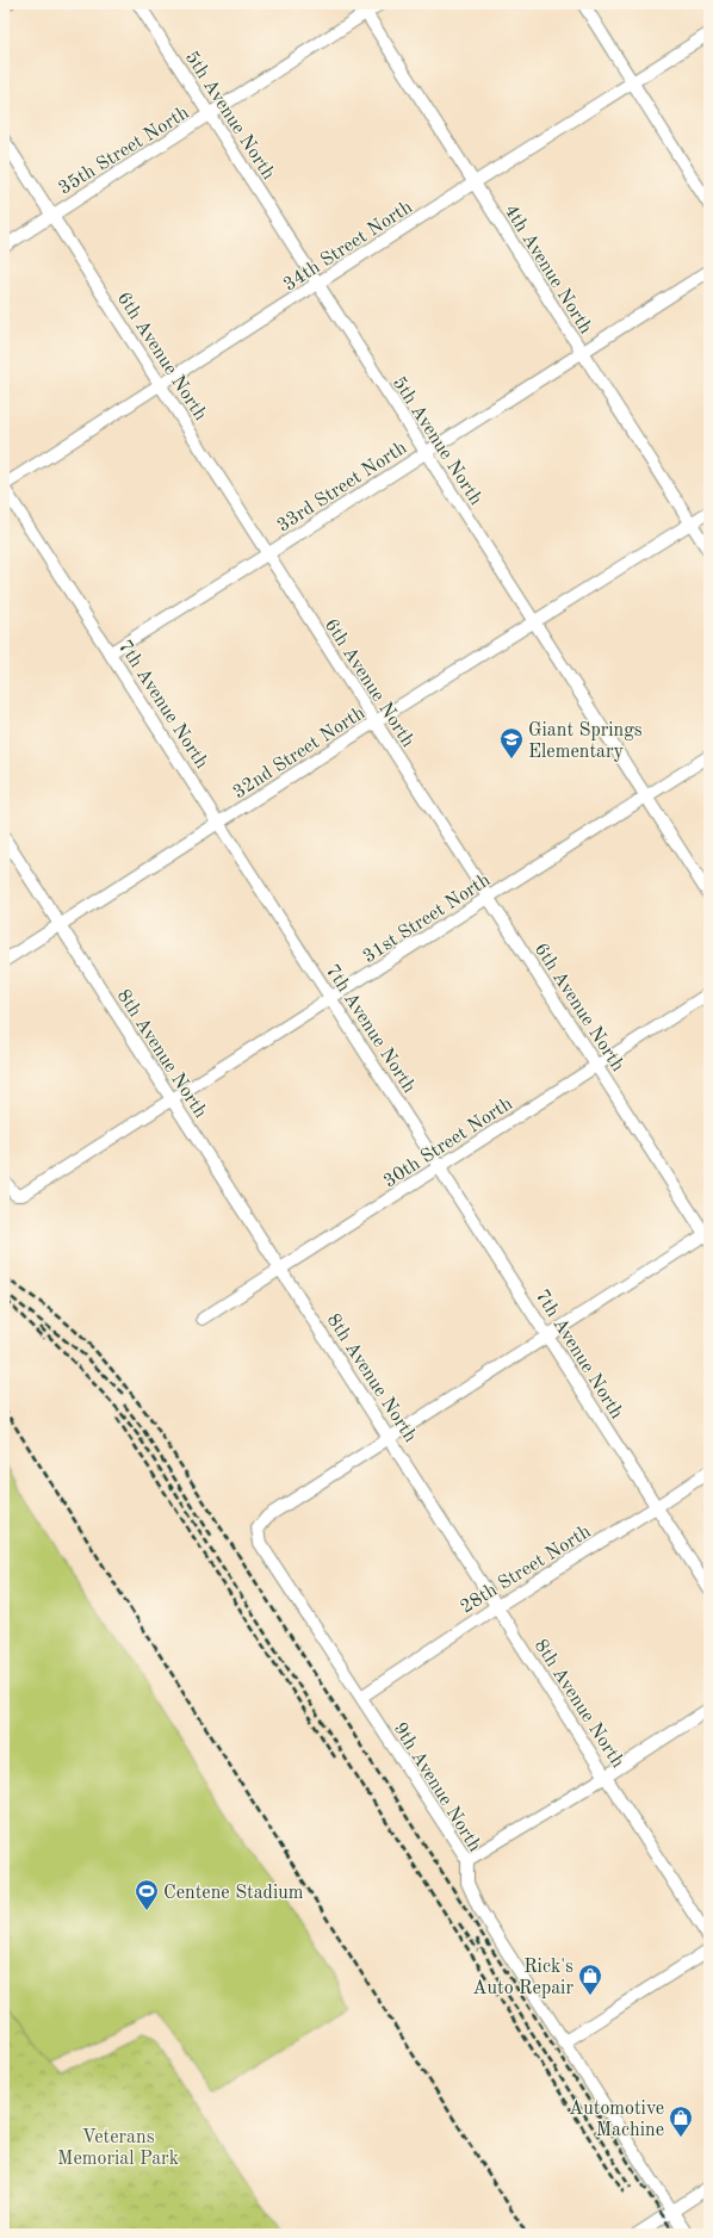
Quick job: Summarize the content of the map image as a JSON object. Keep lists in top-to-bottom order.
{
  "streets": {
    "street": [
      "5th Avenue North",
      "35th Street North",
      "34th Street North",
      "4th Avenue North",
      "6th Avenue North",
      "33rd Street North",
      "7th Avenue North",
      "32nd Street North",
      "31st Street North",
      "8th Avenue North",
      "30th Street North",
      "28th Street North",
      "9th Avenue North"
    ]
  },
  "crossings": [
    ["5th Avenue North", "35th Street North"],
    ["5th Avenue North", "34th Street North"],
    ["5th Avenue North", "33rd Street North"],
    ["5th Avenue North", "32nd Street North"],
    ["5th Avenue North", "31st Street North"],
    ["35th Street North", "4th Avenue North"],
    ["35th Street North", "6th Avenue North"],
    ["34th Street North", "4th Avenue North"],
    ["34th Street North", "6th Avenue North"],
    ["34th Street North", "7th Avenue North"],
    ["4th Avenue North", "33rd Street North"],
    ["4th Avenue North", "32nd Street North"],
    ["6th Avenue North", "33rd Street North"],
    ["6th Avenue North", "32nd Street North"],
    ["6th Avenue North", "31st Street North"],
    ["6th Avenue North", "30th Street North"],
    ["33rd Street North", "7th Avenue North"],
    ["7th Avenue North", "32nd Street North"],
    ["7th Avenue North", "31st Street North"],
    ["7th Avenue North", "30th Street North"],
    ["7th Avenue North", "28th Street North"],
    ["32nd Street North", "8th Avenue North"],
    ["31st Street North", "8th Avenue North"],
    ["8th Avenue North", "30th Street North"],
    ["8th Avenue North", "28th Street North"],
    ["8th Avenue North", "9th Avenue North"],
    ["28th Street North", "9th Avenue North"]
  ],
  "parks": ["Veterans Memorial Park"],
  "places": {
    "school or university": ["Giant Springs Elementary"],
    "sports": ["Centene Stadium"],
    "shop": ["Rick's Auto Repair", "Automotive Machine"]
  }
}
